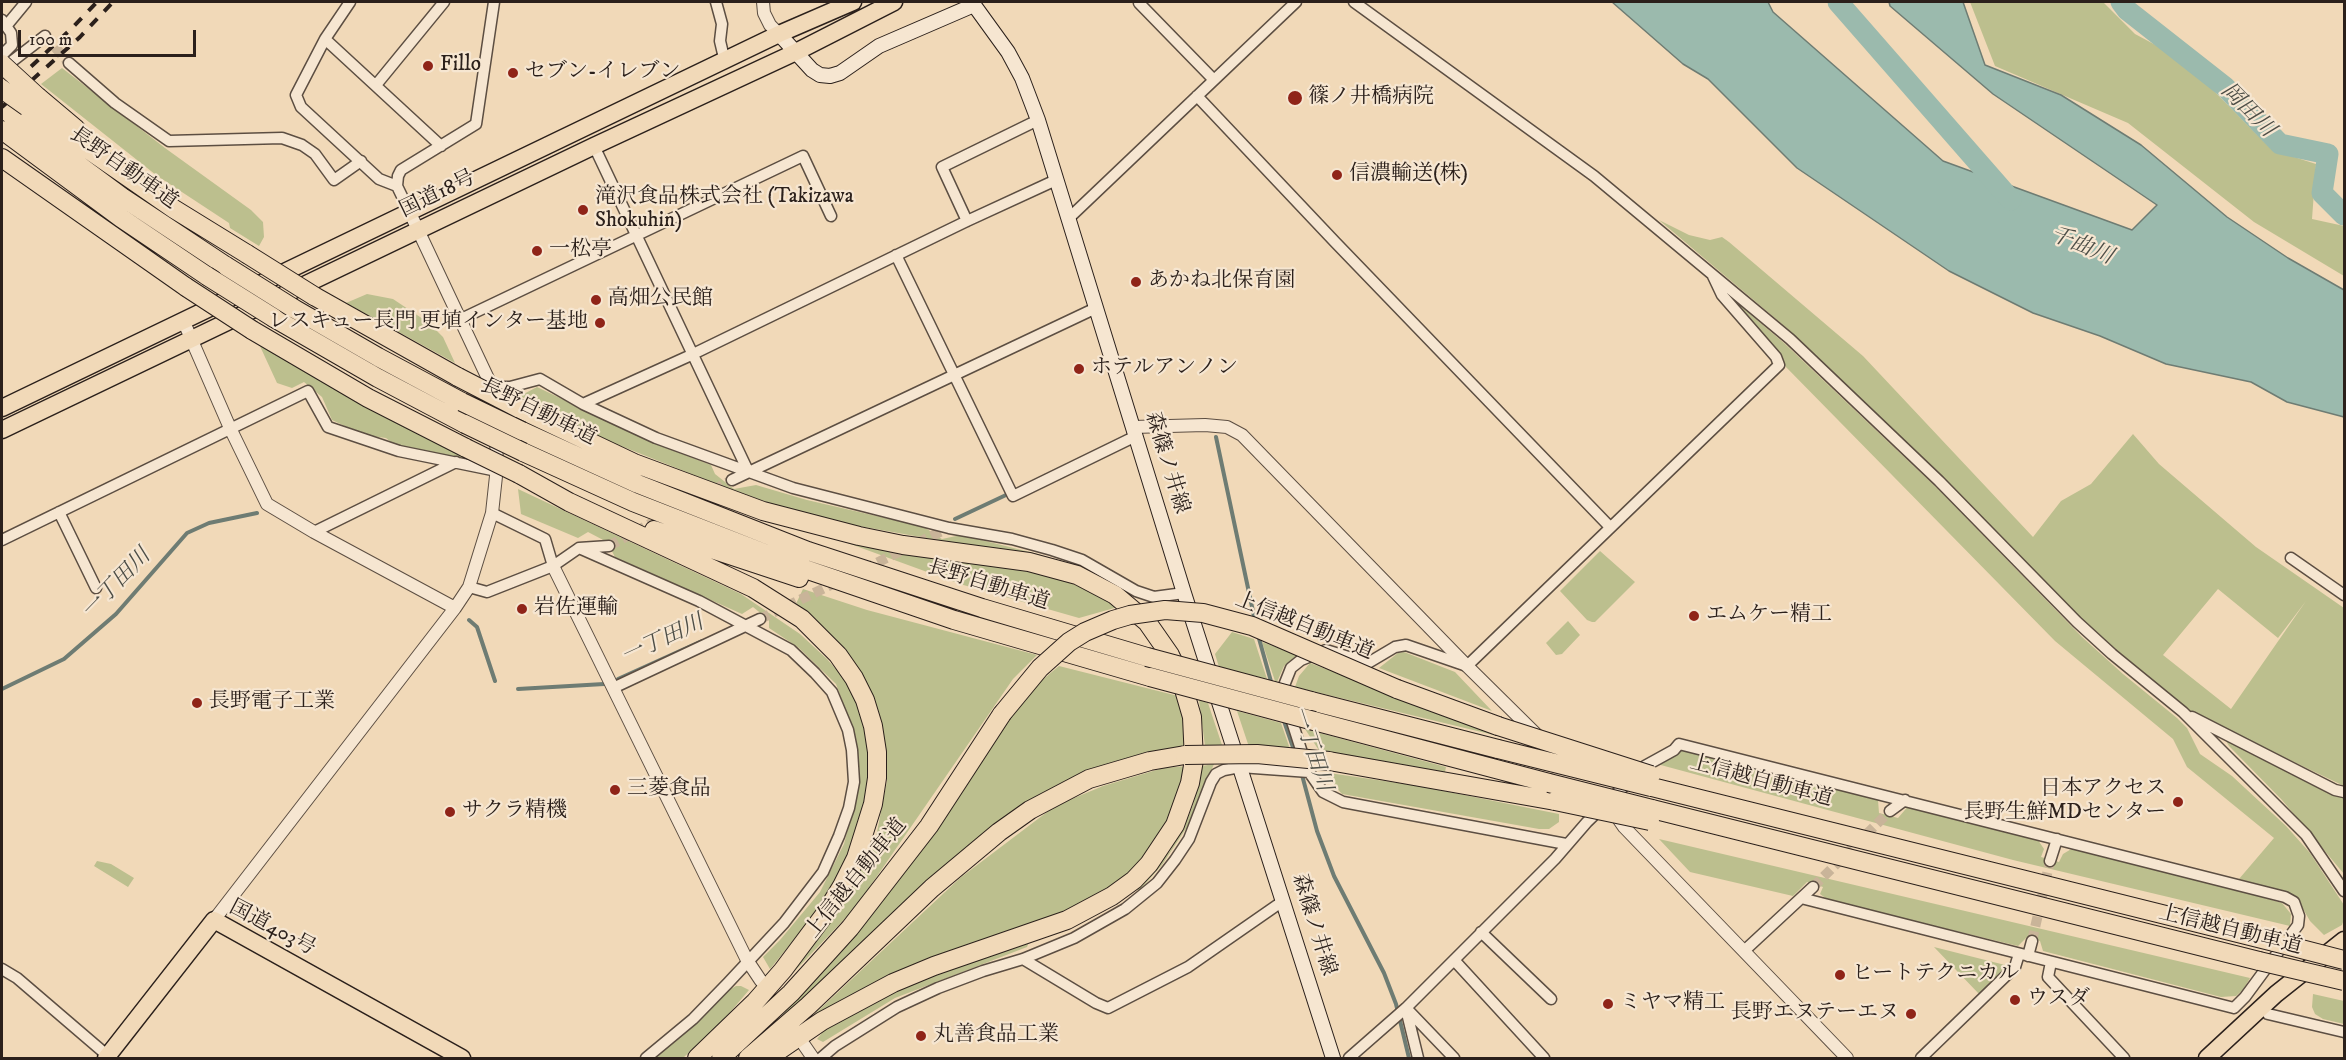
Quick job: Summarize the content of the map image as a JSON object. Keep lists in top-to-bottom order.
{
  "streets": {
    "highway": [
      "長野自動車道",
      "国道18号",
      "上信越自動車道",
      "国道403号"
    ],
    "main road": ["森篠ノ井線"]
  },
  "crossings": [
    ["長野自動車道", "上信越自動車道"],
    ["国道18号", "森篠ノ井線"]
  ],
  "water": ["岡田川", "千曲川", "一丁田川"],
  "places": [
    "Fillo",
    "セブン-イレブン",
    "篠ノ井橋病院",
    "信濃輸送(株)",
    "滝沢食品株式会社 (Takizawa Shokuhin)",
    "一松亭",
    "あかね北保育園",
    "高畑公民館",
    "レスキュー長門 更埴インター基地",
    "ホテルアンノン",
    "岩佐運輸",
    "エムケー精工",
    "長野電子工業",
    "三菱食品",
    "日本アクセス 長野生鮮MDセンター",
    "サクラ精機",
    "ヒートテクニカル",
    "ウスダ",
    "ミヤマ精工",
    "長野エヌテーエヌ",
    "丸善食品工業"
  ],
  "scale_bar": "100 m"
}
